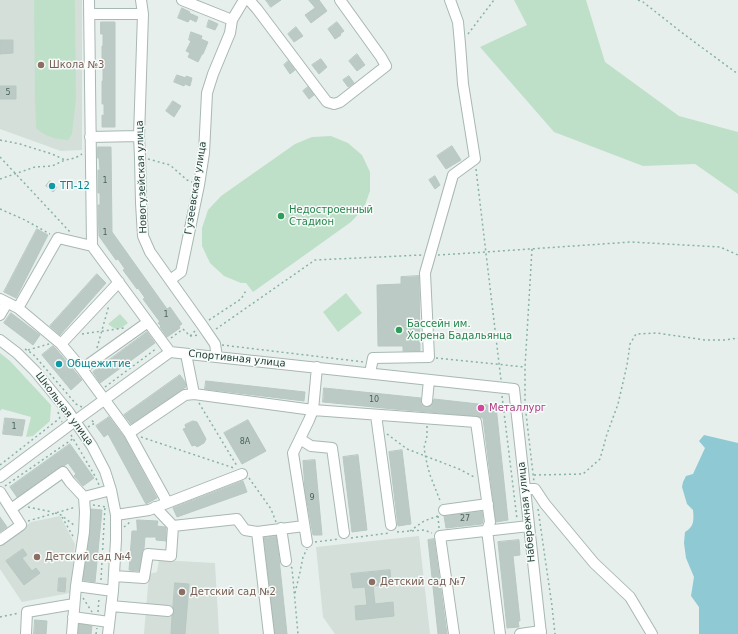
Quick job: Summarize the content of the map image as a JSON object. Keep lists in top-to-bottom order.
{
  "streets": {
    "street": [
      "Новогузейская улица",
      "Гузеевская улица",
      "Спортивная улица",
      "Школьная улица",
      "Набережная улица"
    ]
  },
  "crossings": [
    ["Новогузейская улица", "Гузеевская улица"],
    ["Новогузейская улица", "Спортивная улица"],
    ["Спортивная улица", "Набережная улица"]
  ],
  "places": [
    "Школа №3",
    "ТП-12",
    "Недостроенный Стадион",
    "Бассейн им. Хорена Бадальянца",
    "Общежитие",
    "Металлург",
    "Детский сад №4",
    "Детский сад №7",
    "Детский сад №2"
  ],
  "house_numbers": [
    "5",
    "1",
    "1",
    "1",
    "10",
    "1",
    "8А",
    "9",
    "27"
  ]
}
